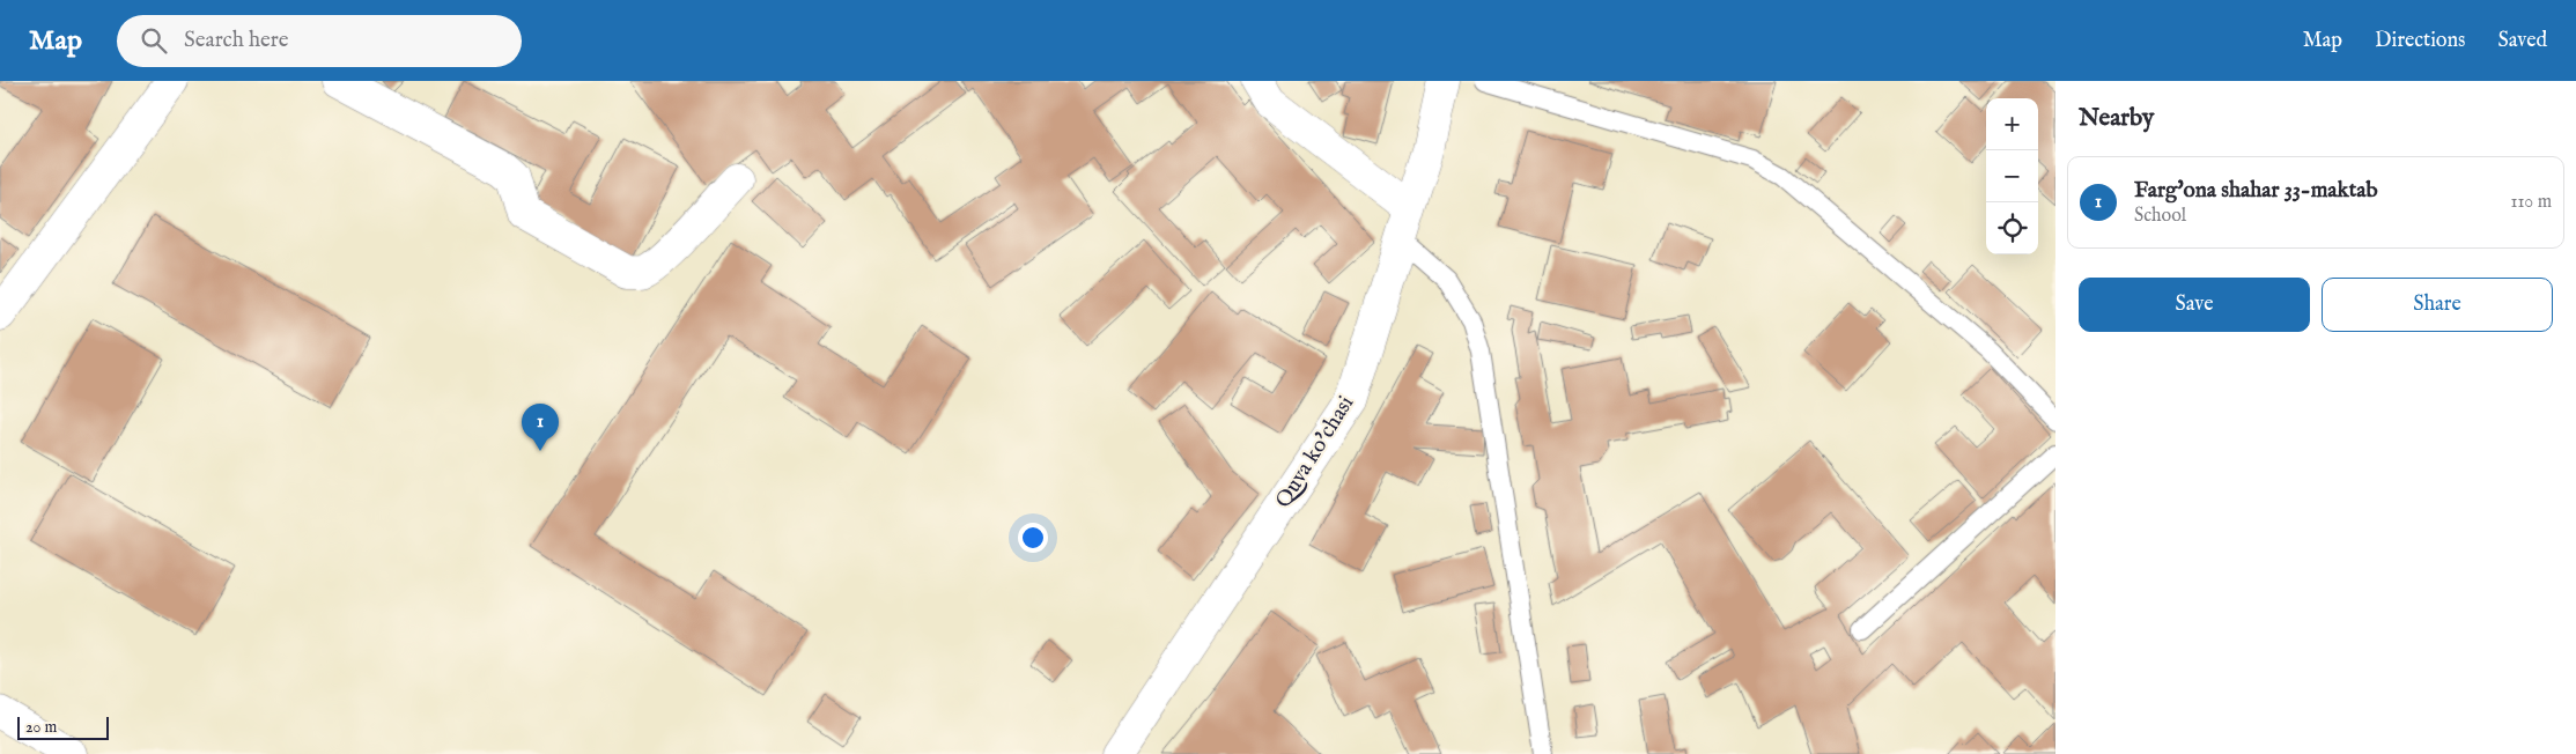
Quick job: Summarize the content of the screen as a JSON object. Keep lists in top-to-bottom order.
{
  "streets": {
    "street": ["Quva ko'chasi"]
  },
  "scale_bar": "20 m",
  "page": {
    "header": "Map",
    "search": "Search here",
    "nav": ["Map", "Directions", "Saved"],
    "heading": "Nearby",
    "map_buttons": ["+", "−"],
    "list": [
      {
        "mark": "1",
        "name": "Farg'ona shahar 33-maktab",
        "note": "School",
        "value": "110 m"
      }
    ],
    "buttons": ["Save", "Share"],
    "pins": "1",
    "scale": "20 m"
  }
}
